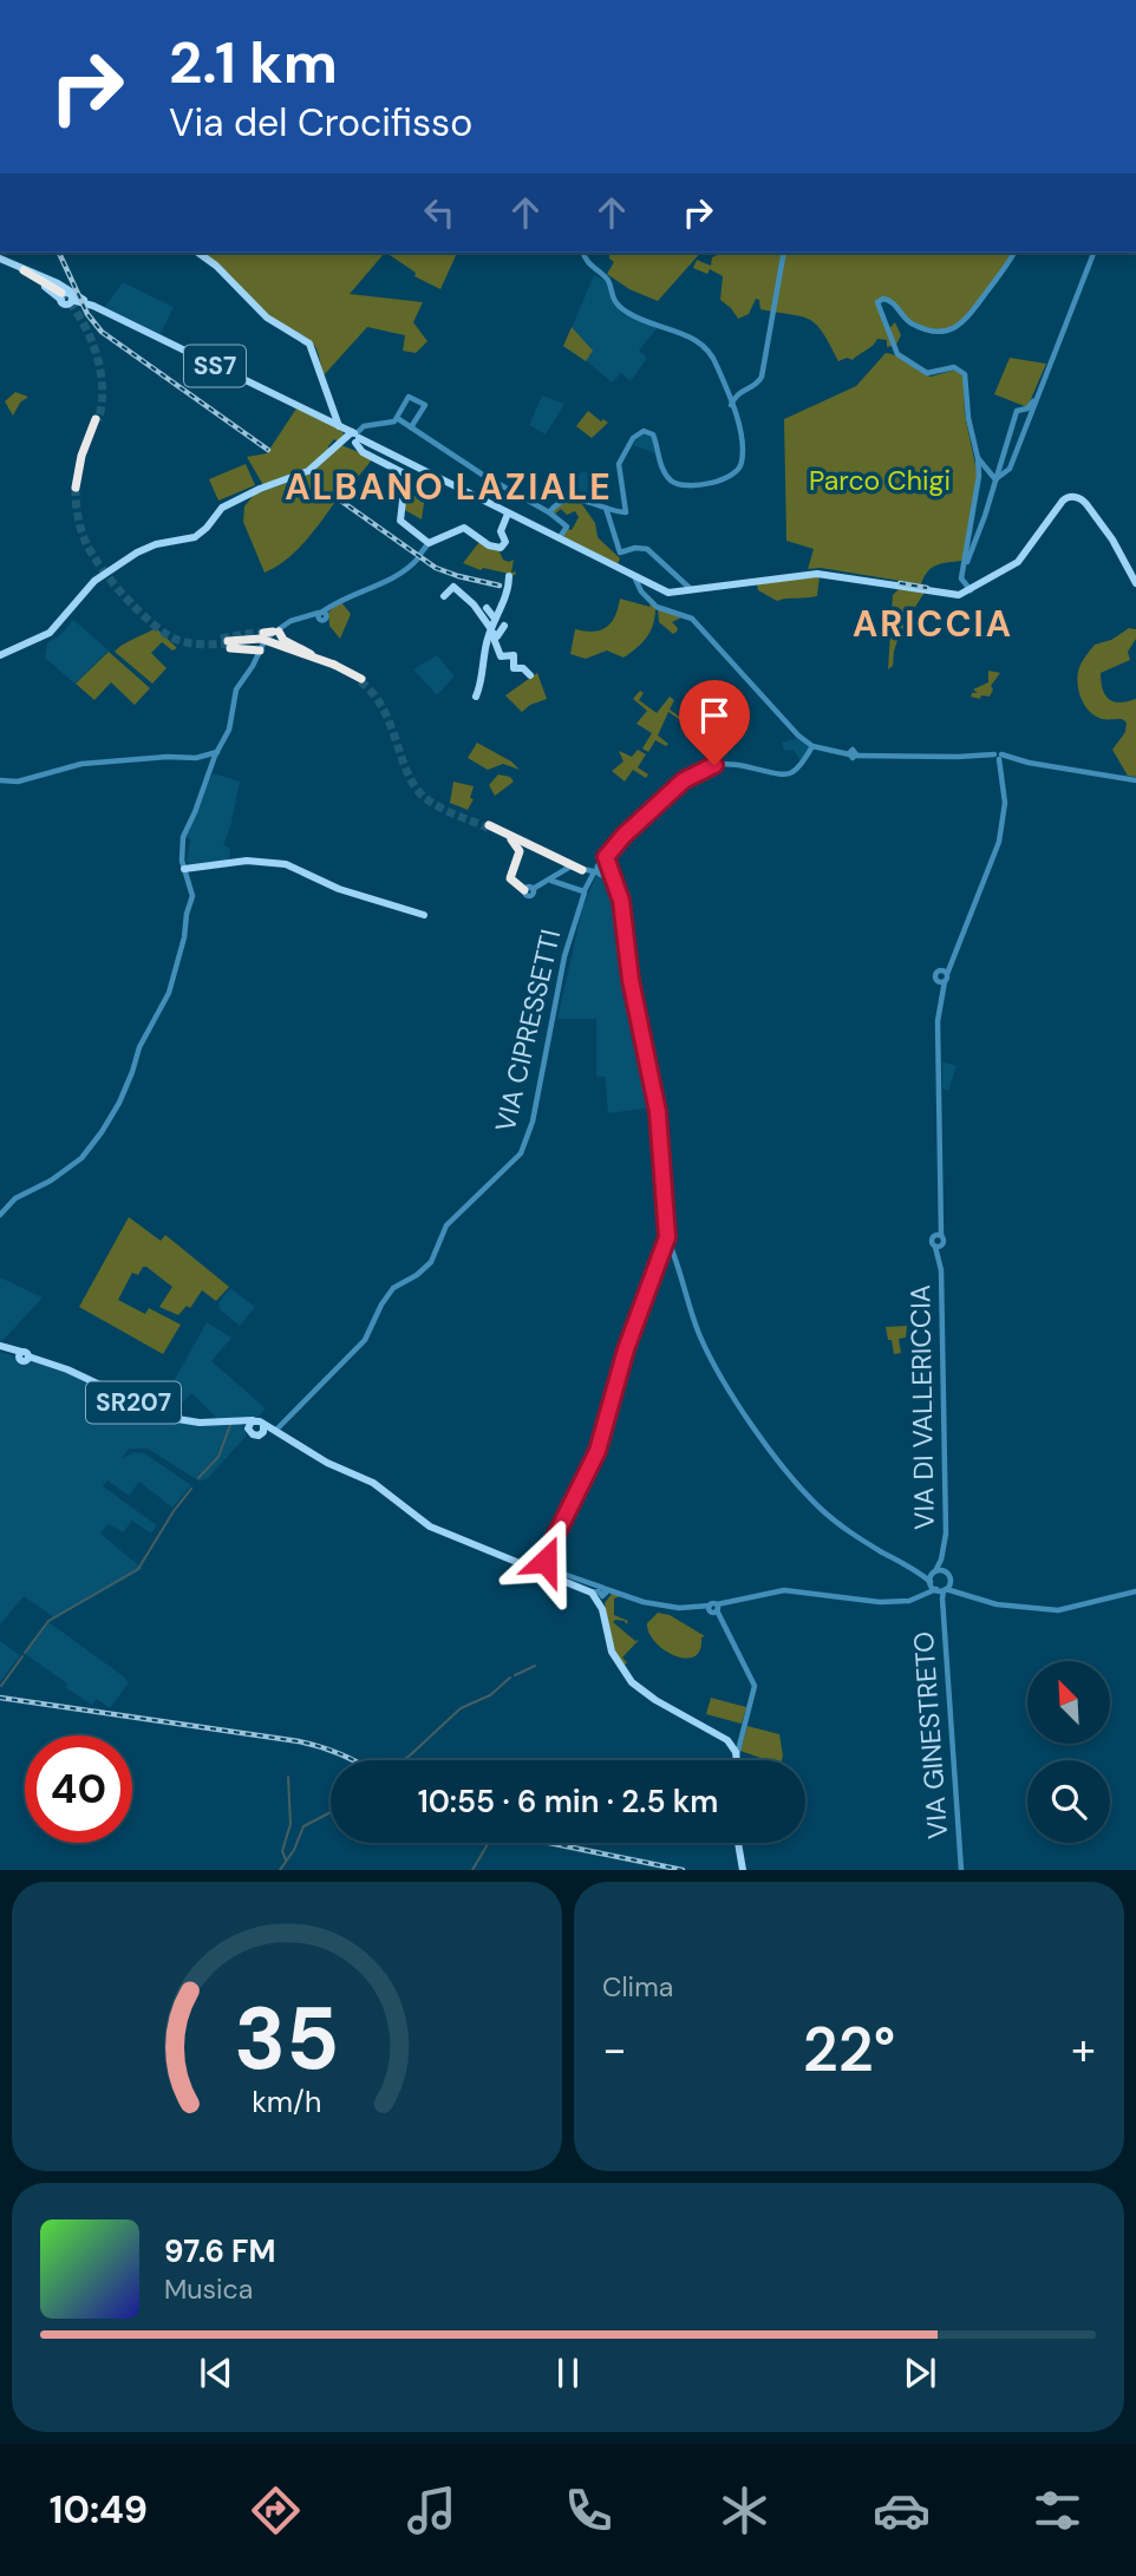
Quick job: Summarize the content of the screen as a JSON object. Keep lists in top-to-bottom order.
{
  "streets": {
    "main road": ["SS7", "SR207"],
    "street": ["VIA CIPRESSETTI", "VIA DI VALLERICCIA", "VIA GINESTRETO"]
  },
  "crossings": [
    ["VIA CIPRESSETTI", "SR207"]
  ],
  "districts": ["ALBANO LAZIALE", "ARICCIA"],
  "parks": ["Parco Chigi"],
  "north": "top left",
  "page": {
    "turn": ["2.1 km", "Via del Crocifisso"],
    "limit": "40",
    "trip": "10:55 · 6 min · 2.5 km",
    "tile": "Clima",
    "heat": ["−", "22°", "+"],
    "song": ["97.6 FM", "Musica"],
    "tabs": "10:49",
    "gauge": ["35", "km/h"]
  }
}
